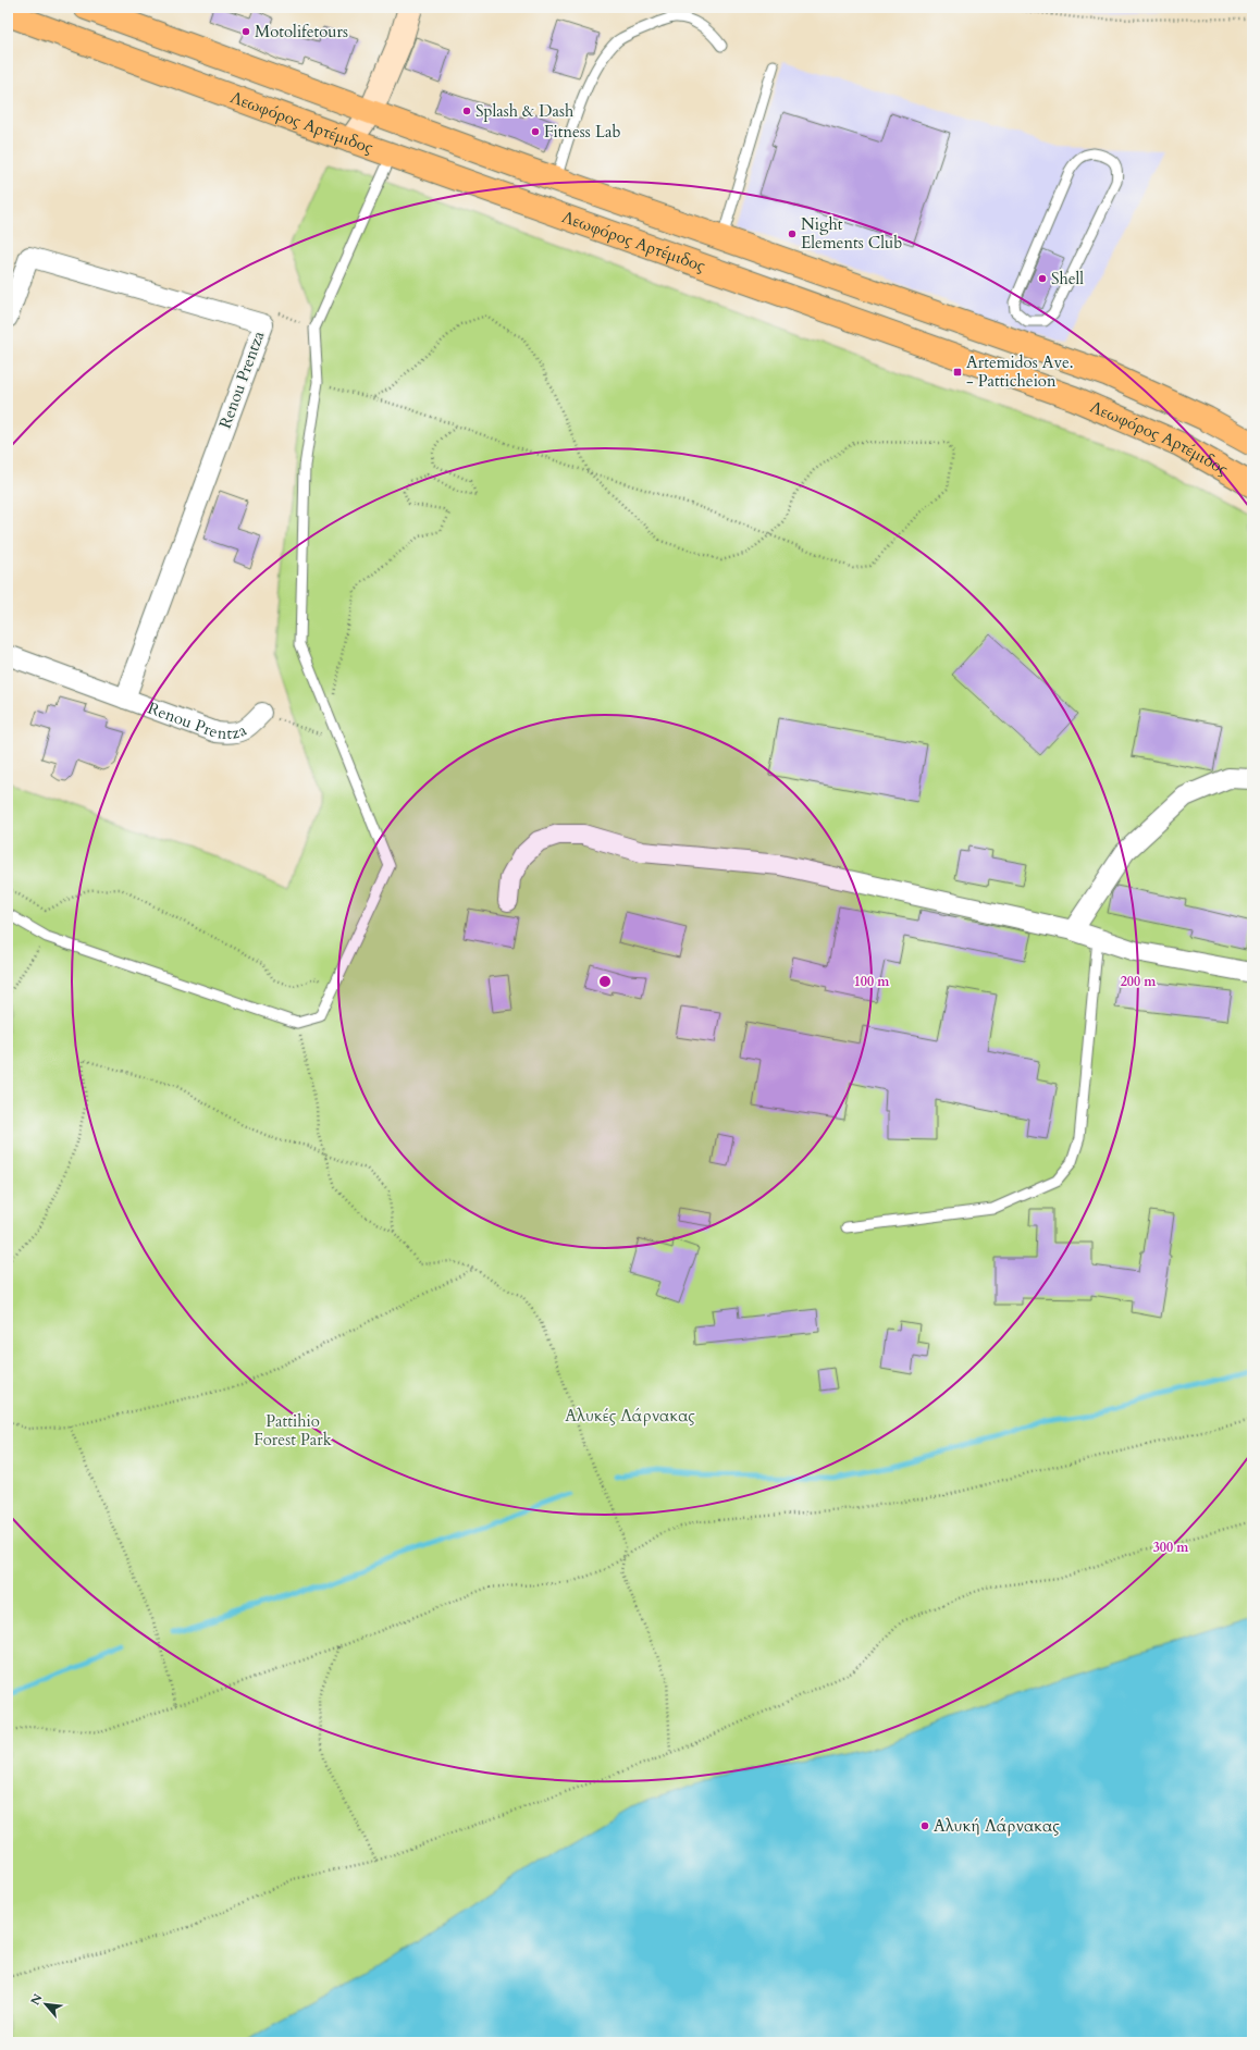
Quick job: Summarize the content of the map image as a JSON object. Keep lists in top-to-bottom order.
{
  "streets": {
    "main road": ["Λεωφόρος Αρτέμιδος"],
    "street": ["Renou Prentza"]
  },
  "parks": ["Αλυκές Λάρνακας", "Pattihio Forest Park"],
  "places": {
    "other": [
      "Motolifetours",
      "Splash & Dash",
      "Fitness Lab",
      "Night Elements Club",
      "Shell",
      "Αλυκή Λάρνακας"
    ],
    "transit": ["Artemidos Ave. - Patticheion"]
  },
  "north": "top left",
  "rings": ["100 m", "200 m", "300 m"]
}
